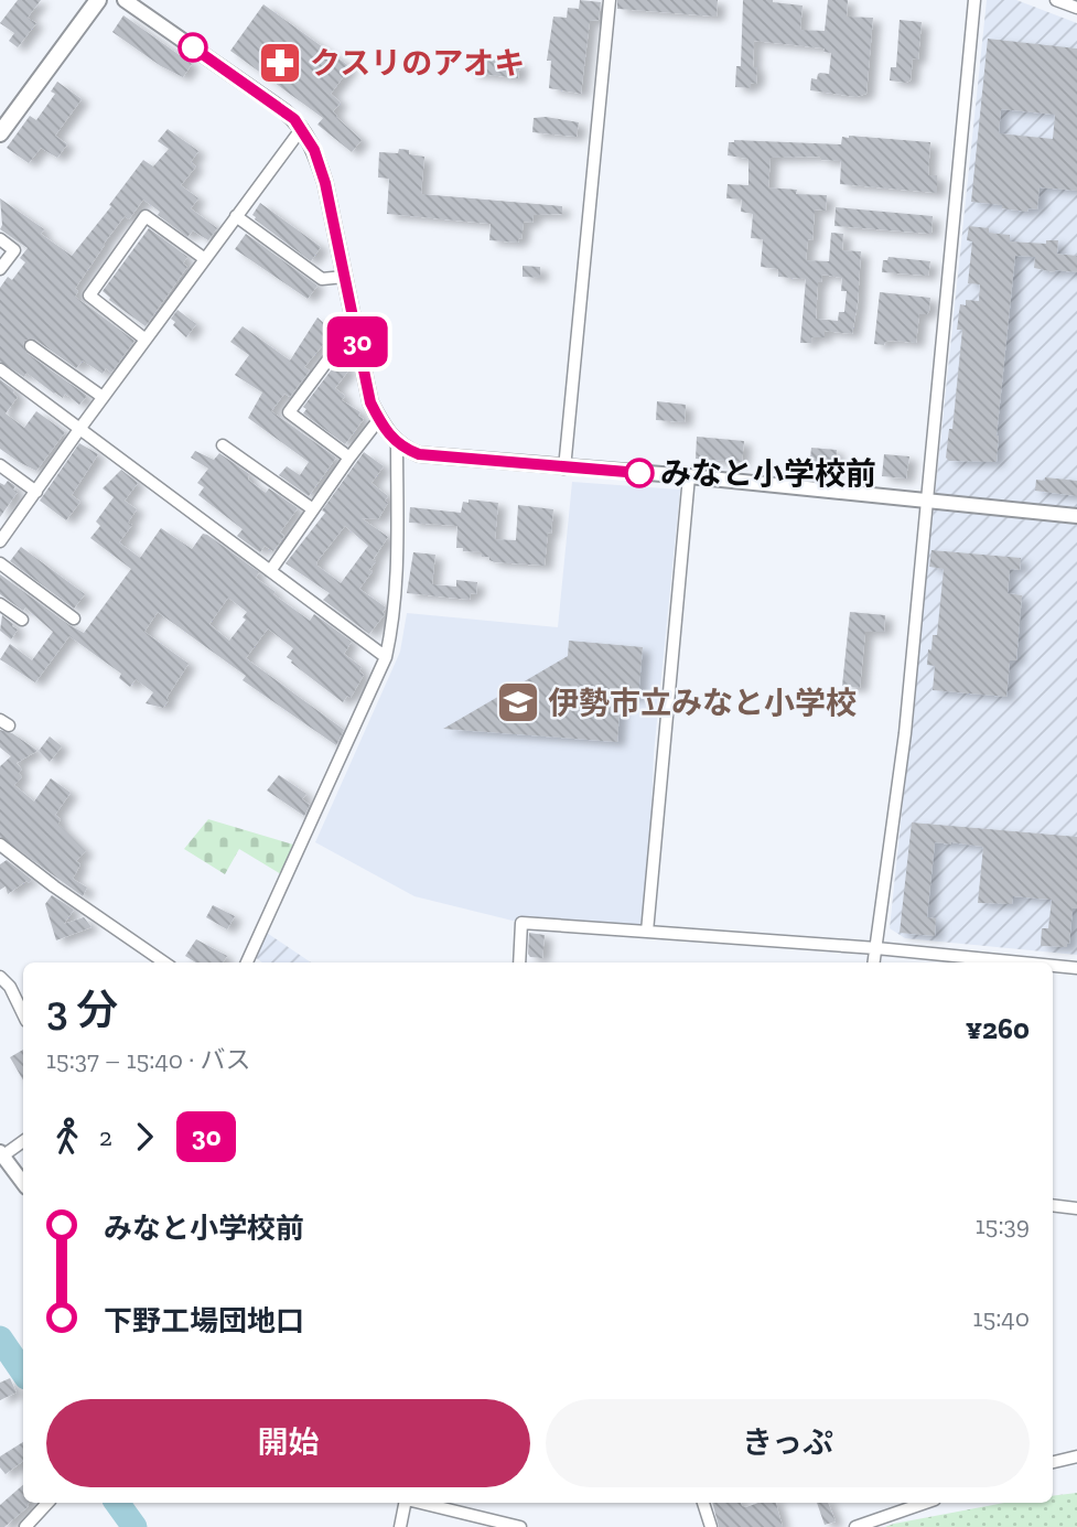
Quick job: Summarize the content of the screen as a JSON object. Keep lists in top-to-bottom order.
{
  "places": {
    "pharmacy": ["クスリのアオキ"],
    "other": ["みなと小学校前"],
    "school or university": ["伊勢市立みなと小学校"]
  },
  "lines": ["bus line 30"],
  "page": {
    "on_map": "30",
    "heading": ["3 分", "15:37 – 15:40 · バス", "¥260"],
    "legs": ["2", "30"],
    "list": [
      {
        "name": "みなと小学校前",
        "value": "15:39"
      },
      {
        "name": "下野工場団地口",
        "value": "15:40"
      }
    ],
    "buttons": ["開始", "きっぷ"]
  }
}
